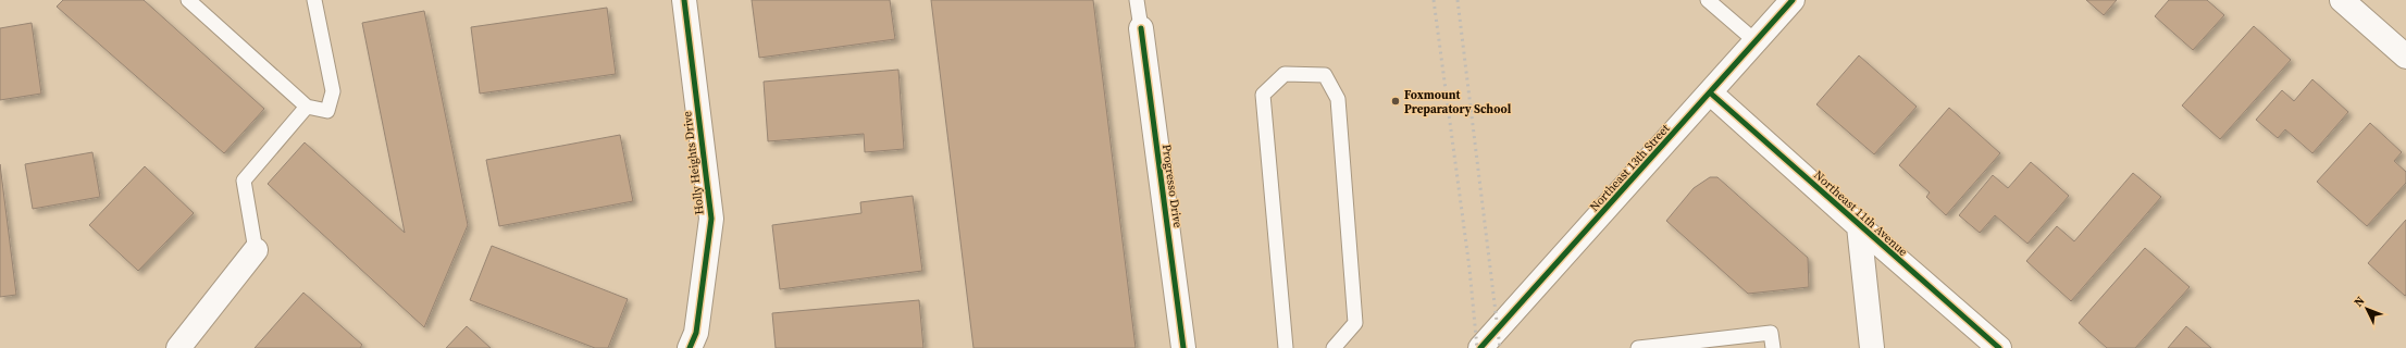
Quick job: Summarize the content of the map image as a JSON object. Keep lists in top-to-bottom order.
{
  "streets": {
    "street": [
      "Holly Heights Drive",
      "Northeast 13th Street",
      "Progresso Drive",
      "Northeast 11th Avenue"
    ]
  },
  "crossings": [
    ["Northeast 13th Street", "Northeast 11th Avenue"]
  ],
  "places": ["Foxmount Preparatory School"],
  "north": "top left"
}
